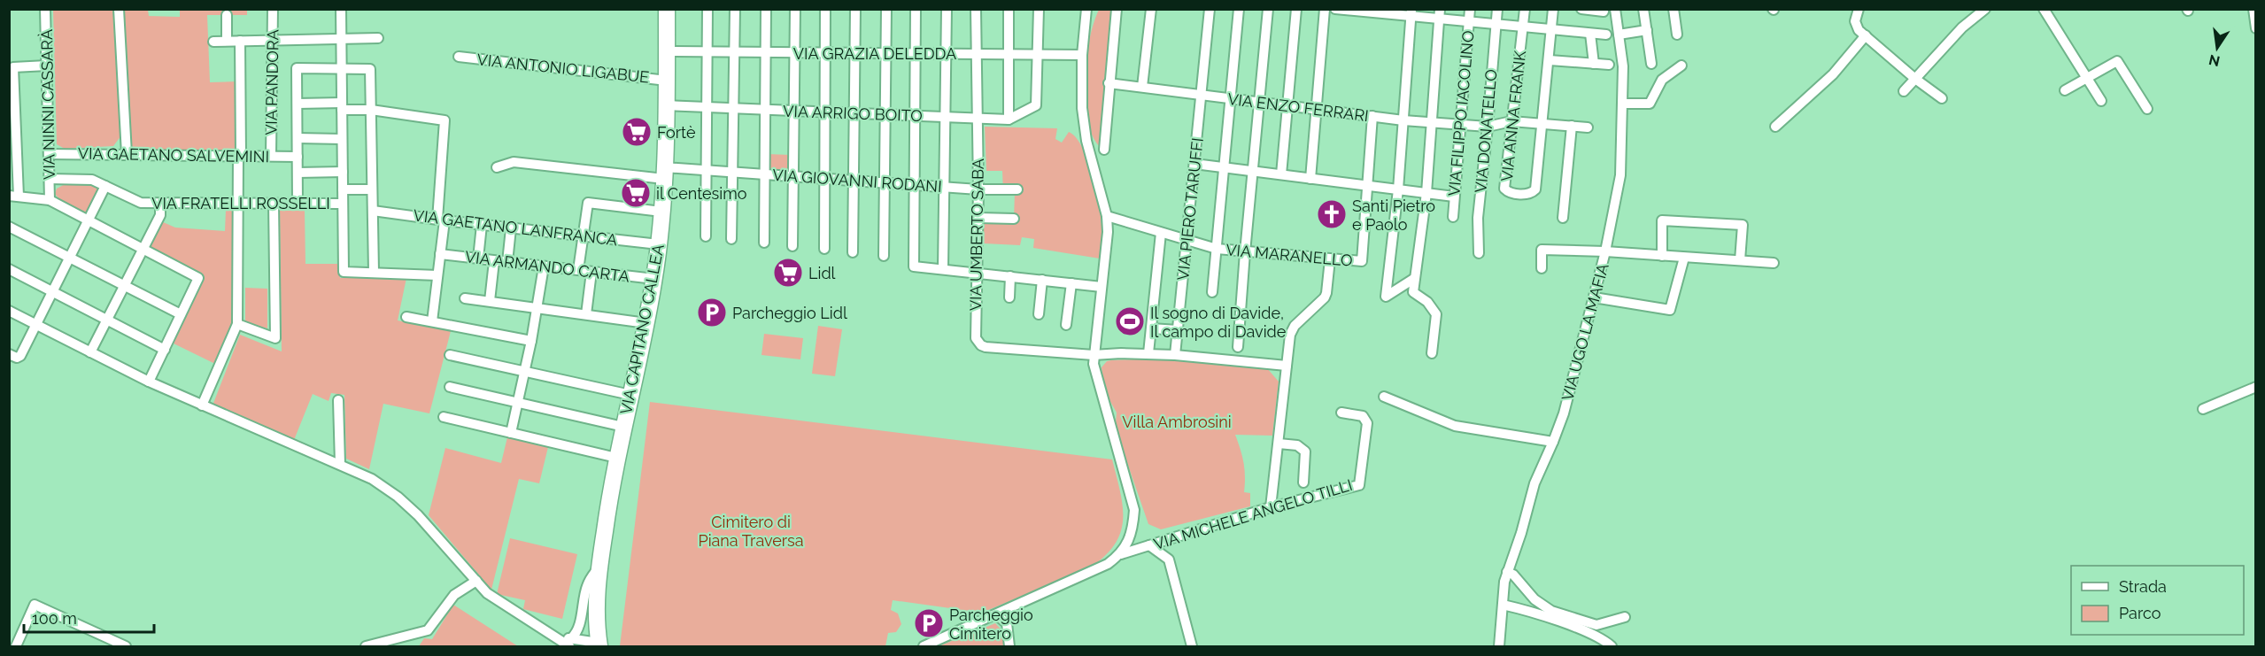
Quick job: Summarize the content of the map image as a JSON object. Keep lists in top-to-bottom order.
{
  "streets": {
    "main road": ["VIA CAPITANO CALLEA"],
    "street": [
      "VIA GRAZIA DELEDDA",
      "VIA ANTONIO LIGABUE",
      "VIA PANDORA",
      "VIA NINNI CASSARÀ",
      "VIA ENZO FERRARI",
      "VIA ARRIGO BOITO",
      "VIA FILIPPO IACOLINO",
      "VIA ANNA FRANK",
      "VIA DONATELLO",
      "VIA GAETANO SALVEMINI",
      "VIA GIOVANNI RODANI",
      "VIA FRATELLI ROSSELLI",
      "VIA PIERO TARUFFI",
      "VIA GAETANO LANFRANCA",
      "VIA UMBERTO SABA",
      "VIA MARANELLO",
      "VIA ARMANDO CARTA",
      "VIA UGO LA MAFIA",
      "VIA MICHELE ANGELO TILLI"
    ]
  },
  "crossings": [
    ["VIA GRAZIA DELEDDA", "VIA ARRIGO BOITO"],
    ["VIA GRAZIA DELEDDA", "VIA UMBERTO SABA"],
    ["VIA GRAZIA DELEDDA", "VIA CAPITANO CALLEA"],
    ["VIA ANTONIO LIGABUE", "VIA CAPITANO CALLEA"],
    ["VIA PANDORA", "VIA GAETANO SALVEMINI"],
    ["VIA NINNI CASSARÀ", "VIA GAETANO SALVEMINI"],
    ["VIA NINNI CASSARÀ", "VIA FRATELLI ROSSELLI"],
    ["VIA ENZO FERRARI", "VIA FILIPPO IACOLINO"],
    ["VIA ENZO FERRARI", "VIA ANNA FRANK"],
    ["VIA ENZO FERRARI", "VIA DONATELLO"],
    ["VIA ENZO FERRARI", "VIA PIERO TARUFFI"],
    ["VIA ENZO FERRARI", "VIA MARANELLO"],
    ["VIA ARRIGO BOITO", "VIA UMBERTO SABA"],
    ["VIA ARRIGO BOITO", "VIA CAPITANO CALLEA"],
    ["VIA GIOVANNI RODANI", "VIA UMBERTO SABA"],
    ["VIA GIOVANNI RODANI", "VIA CAPITANO CALLEA"],
    ["VIA PIERO TARUFFI", "VIA UMBERTO SABA"],
    ["VIA PIERO TARUFFI", "VIA MARANELLO"],
    ["VIA GAETANO LANFRANCA", "VIA CAPITANO CALLEA"],
    ["VIA ARMANDO CARTA", "VIA CAPITANO CALLEA"]
  ],
  "parks": ["Villa Ambrosini", "Cimitero di Piana Traversa"],
  "places": {
    "supermarket": ["Fortè", "il Centesimo", "Lidl"],
    "church": ["Santi Pietro e Paolo"],
    "parking": ["Parcheggio Lidl", "Parcheggio Cimitero"],
    "sports": ["Il sogno di Davide, Il campo di Davide"]
  },
  "legend": ["Strada", "Parco"],
  "scale_bar": "100 m",
  "north": "bottom"
}
